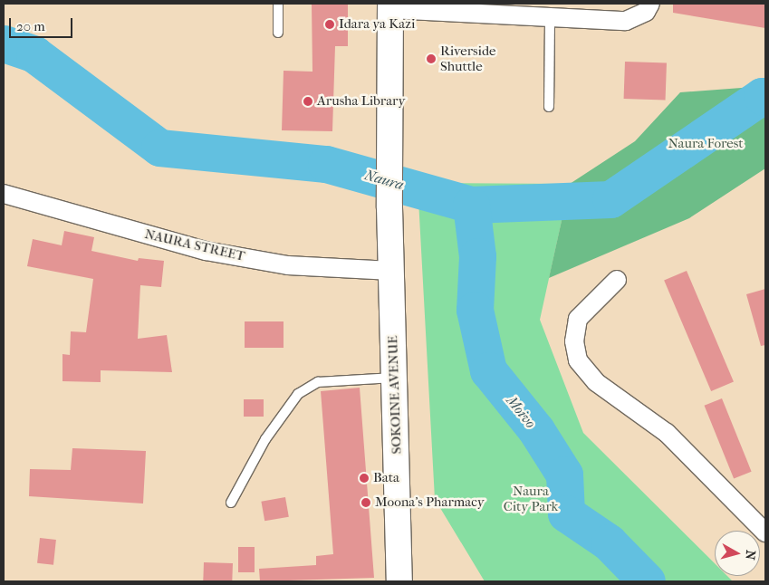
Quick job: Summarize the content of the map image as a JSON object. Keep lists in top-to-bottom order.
{
  "streets": {
    "main road": ["SOKOINE AVENUE"],
    "street": ["NAURA STREET"]
  },
  "crossings": [
    ["NAURA STREET", "SOKOINE AVENUE"]
  ],
  "water": ["Naura", "Moivo"],
  "parks": ["Naura Forest", "Naura City Park"],
  "places": [
    "Idara ya Kazi",
    "Riverside Shuttle",
    "Arusha Library",
    "Bata",
    "Moona's Pharmacy"
  ],
  "scale_bar": "20 m",
  "north": "right"
}
